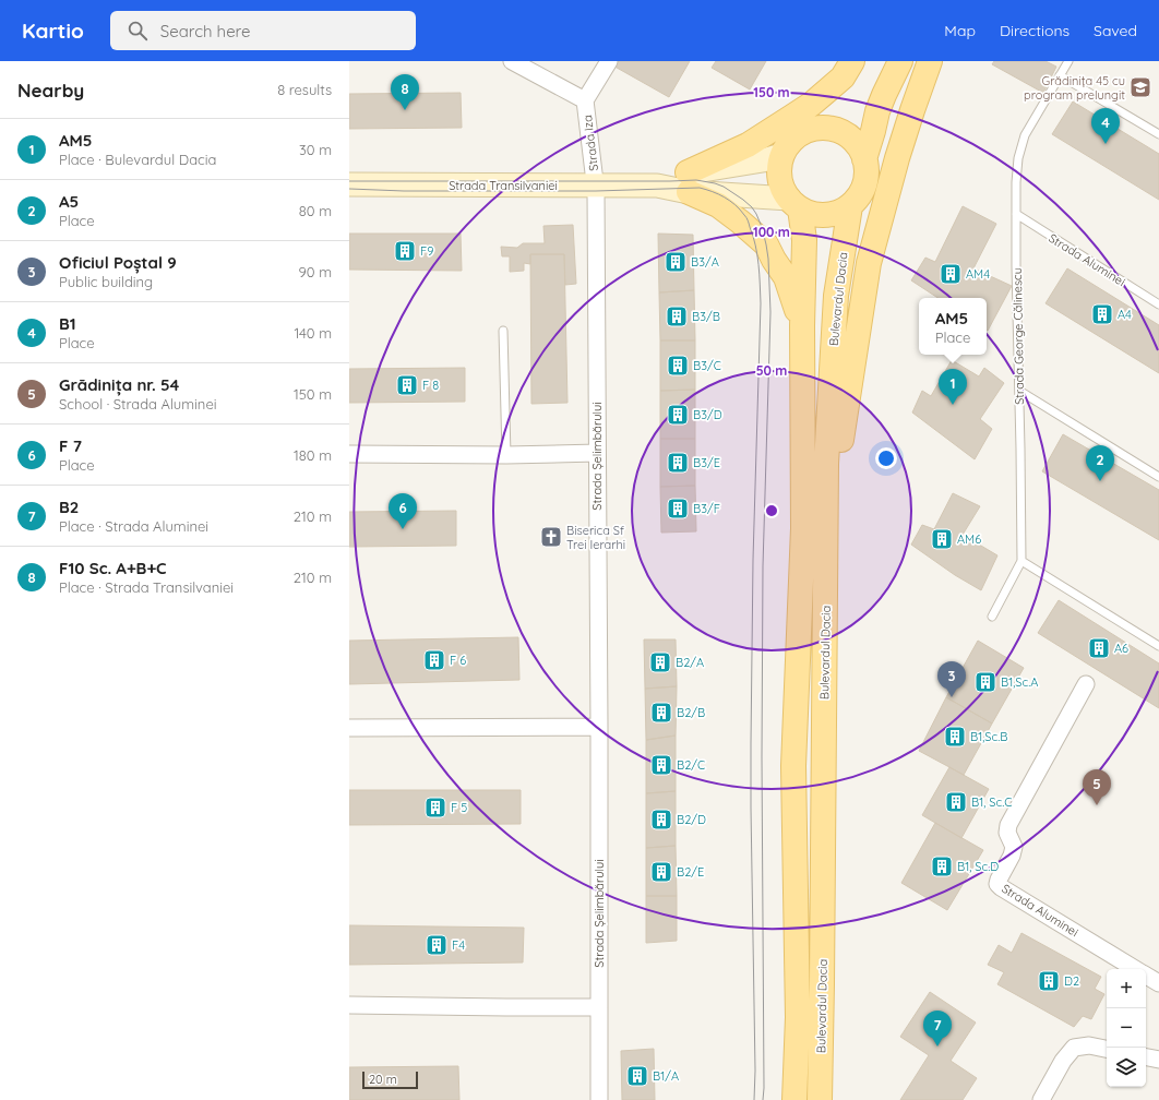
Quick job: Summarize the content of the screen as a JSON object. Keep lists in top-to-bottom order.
{
  "streets": {
    "main road": ["Strada Transilvaniei", "Bulevardul Dacia"],
    "street": ["Strada Iza", "Strada Aluminei", "Strada Șelimbărului"],
    "lane": ["Strada George Călinescu"]
  },
  "crossings": [
    ["Strada Iza", "Strada Transilvaniei"],
    ["Strada Iza", "Strada Șelimbărului"],
    ["Strada Transilvaniei", "Bulevardul Dacia"],
    ["Strada Transilvaniei", "Strada Șelimbărului"],
    ["Strada Aluminei", "Strada George Călinescu"]
  ],
  "places": {
    "school or university": ["Grădinița 45 cu program prelungit"],
    "building": [
      "F9",
      "B3/A",
      "AM4",
      "A4",
      "B3/B",
      "B3/C",
      "F 8",
      "B3/D",
      "B3/E",
      "B3/F",
      "AM6",
      "A6",
      "F 6",
      "B2/A",
      "B1,Sc.A",
      "B2/B",
      "B1,Sc.B",
      "B2/C",
      "B1, Sc.C",
      "F 5",
      "B2/D",
      "B1, Sc.D",
      "B2/E",
      "F4",
      "D2",
      "B1/A"
    ],
    "church": ["Biserica Sf Trei Ierarhi"]
  },
  "scale_bar": "20 m",
  "page": {
    "header": "Kartio",
    "search": "Search here",
    "nav": ["Map", "Directions", "Saved"],
    "heading": ["Nearby", "8 results"],
    "pins": [
      "8",
      "4",
      "1",
      "2",
      "6",
      "3",
      "5",
      "7"
    ],
    "list": [
      {
        "mark": "1",
        "name": "AM5",
        "note": "Place · Bulevardul Dacia",
        "value": "30 m"
      },
      {
        "mark": "2",
        "name": "A5",
        "note": "Place",
        "value": "80 m"
      },
      {
        "mark": "3",
        "name": "Oficiul Poștal 9",
        "note": "Public building",
        "value": "90 m"
      },
      {
        "mark": "4",
        "name": "B1",
        "note": "Place",
        "value": "140 m"
      },
      {
        "mark": "5",
        "name": "Grădinița nr. 54",
        "note": "School · Strada Aluminei",
        "value": "150 m"
      },
      {
        "mark": "6",
        "name": "F 7",
        "note": "Place",
        "value": "180 m"
      },
      {
        "mark": "7",
        "name": "B2",
        "note": "Place · Strada Aluminei",
        "value": "210 m"
      },
      {
        "mark": "8",
        "name": "F10 Sc. A+B+C",
        "note": "Place · Strada Transilvaniei",
        "value": "210 m"
      }
    ],
    "popup": ["AM5", "Place"],
    "map_buttons": ["+", "−"],
    "scale": "20 m"
  },
  "rings": ["150 m", "100 m", "50 m"]
}
